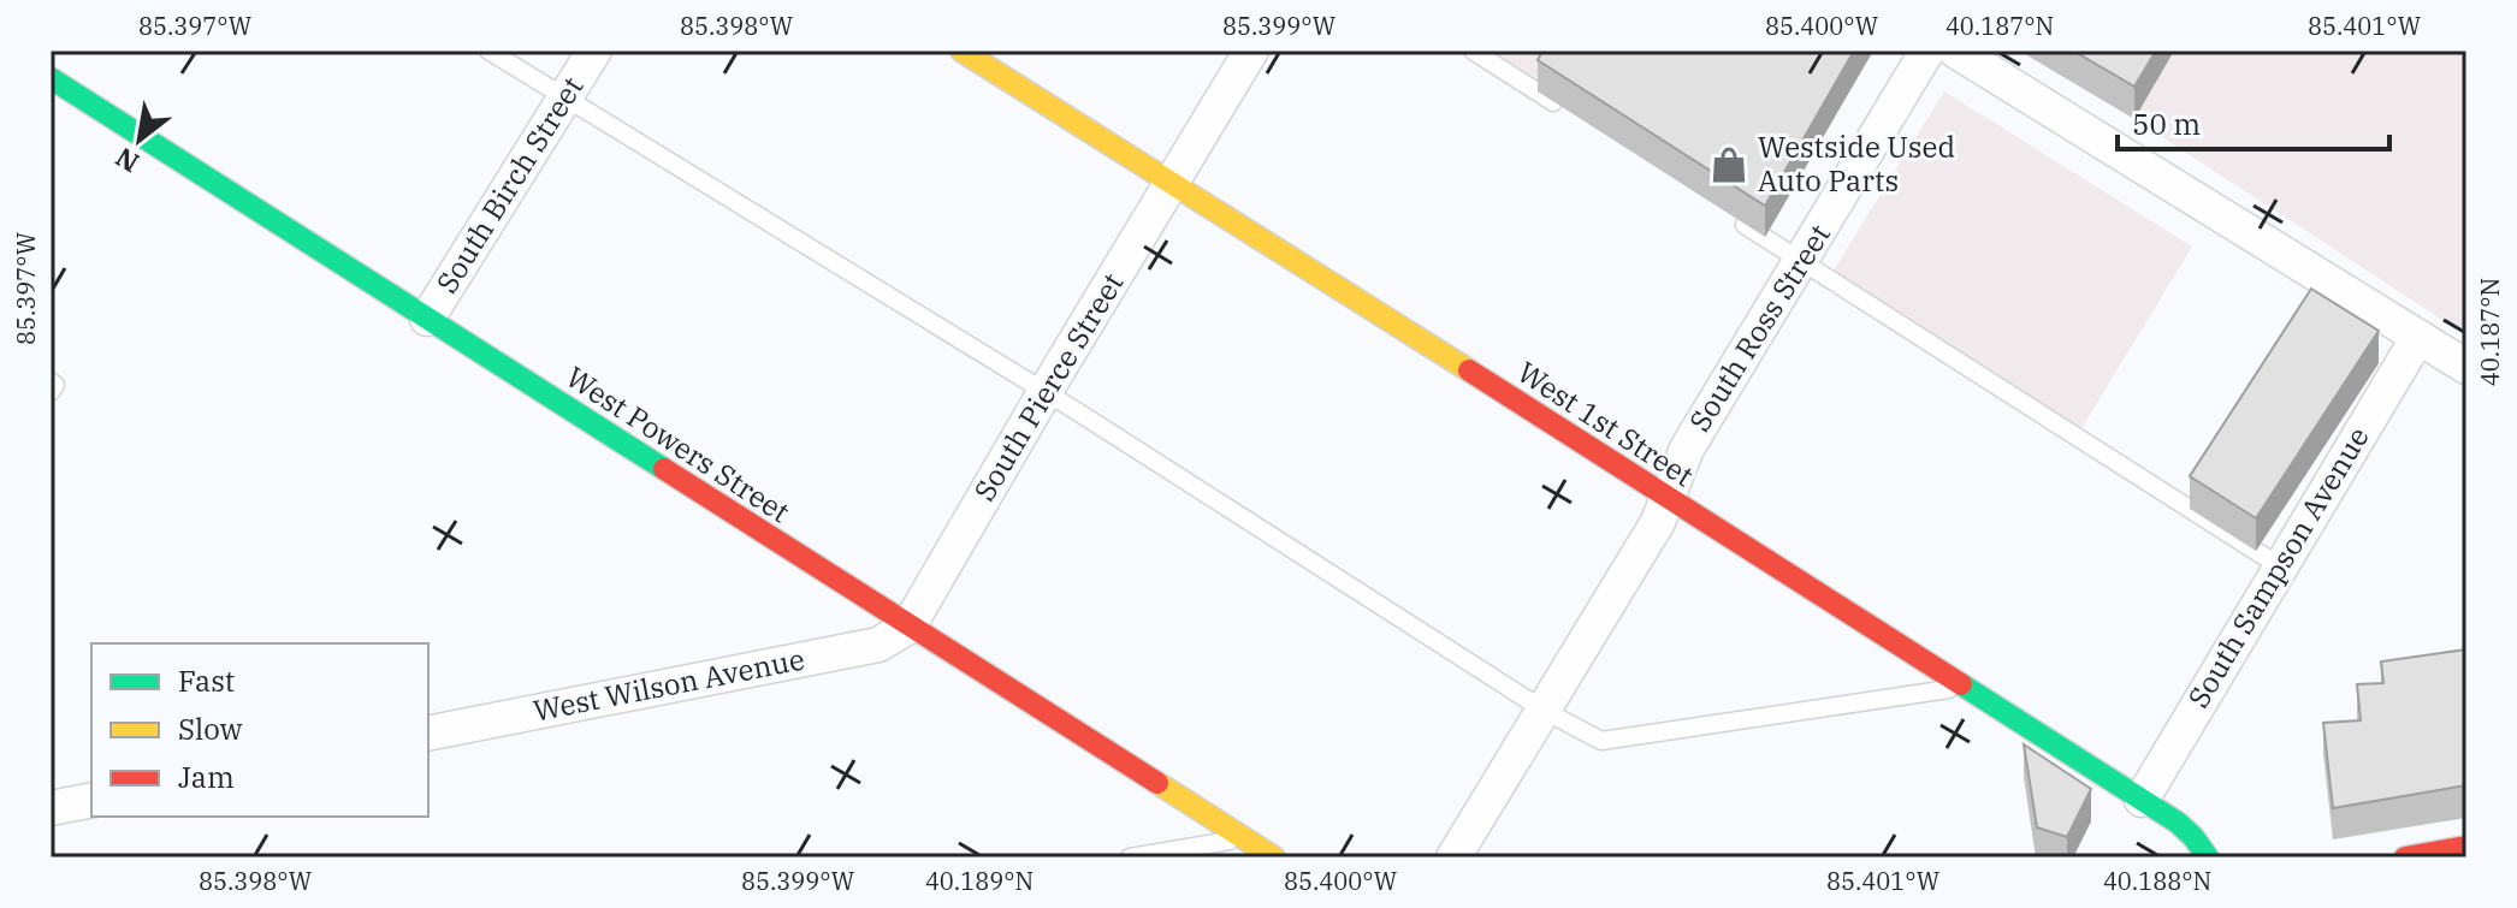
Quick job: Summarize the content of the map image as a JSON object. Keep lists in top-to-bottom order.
{
  "streets": {
    "street": [
      "South Birch Street",
      "South Ross Street",
      "South Pierce Street",
      "West 1st Street",
      "West Powers Street",
      "South Sampson Avenue",
      "West Wilson Avenue"
    ]
  },
  "crossings": [
    ["South Birch Street", "West Powers Street"],
    ["South Ross Street", "West 1st Street"],
    ["South Pierce Street", "West 1st Street"],
    ["South Pierce Street", "West Powers Street"],
    ["South Pierce Street", "West Wilson Avenue"],
    ["West 1st Street", "South Sampson Avenue"],
    ["West Powers Street", "West Wilson Avenue"]
  ],
  "places": {
    "shop": ["Westside Used Auto Parts"]
  },
  "legend": ["Fast", "Slow", "Jam"],
  "scale_bar": "50 m",
  "north": "bottom left",
  "coordinates": [
    "85.397°W",
    "85.398°W",
    "85.399°W",
    "85.400°W",
    "40.187°N",
    "85.401°W",
    "40.189°N",
    "40.188°N"
  ]
}
